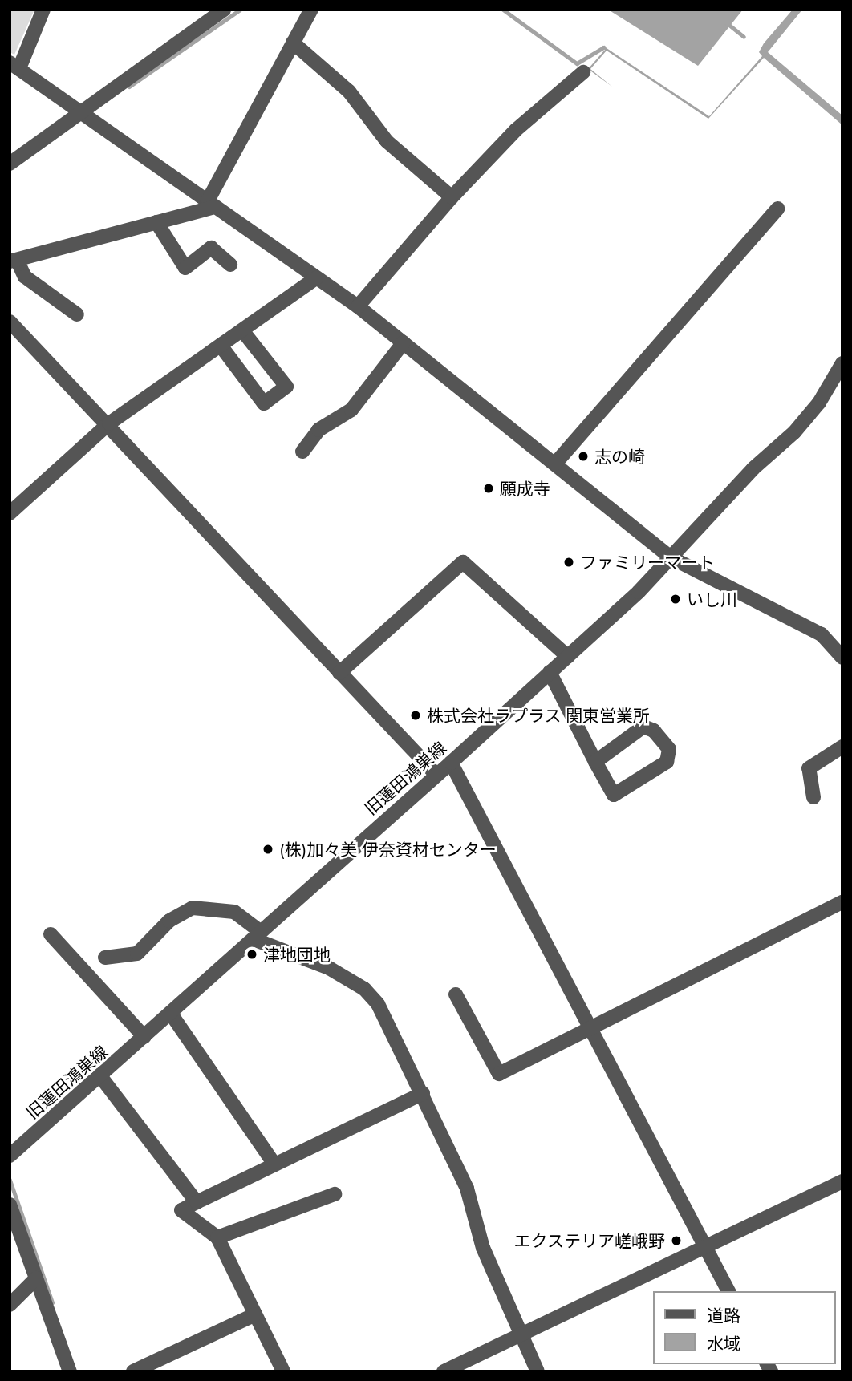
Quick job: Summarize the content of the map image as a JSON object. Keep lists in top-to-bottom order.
{
  "streets": {
    "street": ["旧蓮田鴻巣線"]
  },
  "places": [
    "志の崎",
    "願成寺",
    "ファミリーマート",
    "いし川",
    "株式会社ラプラス 関東営業所",
    "(株)加々美 伊奈資材センター",
    "津地団地",
    "エクステリア嵯峨野"
  ],
  "legend": ["道路", "水域"]
}
